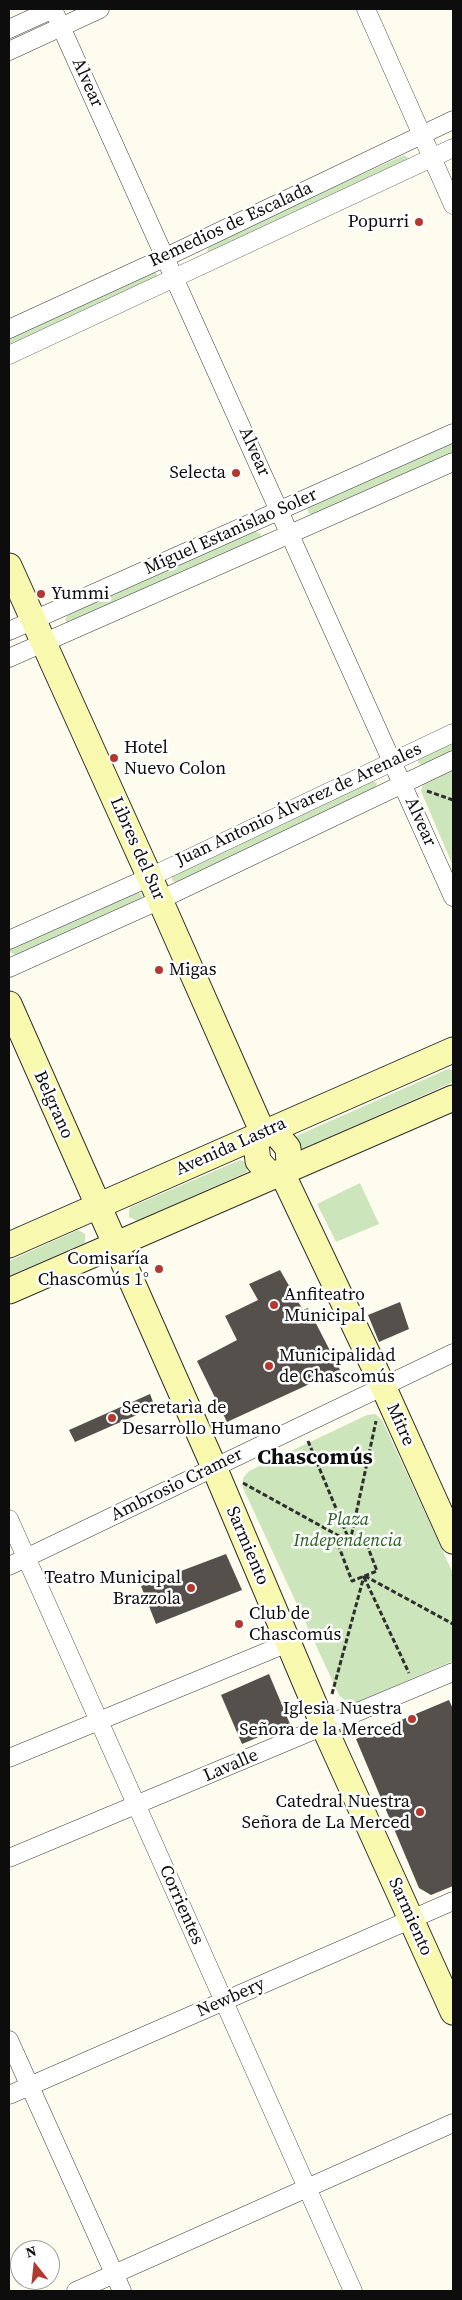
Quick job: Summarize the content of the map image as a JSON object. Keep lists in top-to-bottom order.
{
  "streets": {
    "main road": [
      "Libres del Sur",
      "Belgrano",
      "Avenida Lastra",
      "Mitre",
      "Sarmiento"
    ],
    "street": [
      "Alvear",
      "Remedios de Escalada",
      "Miguel Estanislao Soler",
      "Juan Antonio Álvarez de Arenales",
      "Ambrosio Cramer",
      "Lavalle",
      "Corrientes",
      "Newbery"
    ]
  },
  "crossings": [
    ["Alvear", "Remedios de Escalada"],
    ["Alvear", "Miguel Estanislao Soler"],
    ["Alvear", "Juan Antonio Álvarez de Arenales"],
    ["Miguel Estanislao Soler", "Libres del Sur"],
    ["Juan Antonio Álvarez de Arenales", "Libres del Sur"],
    ["Libres del Sur", "Avenida Lastra"],
    ["Belgrano", "Avenida Lastra"],
    ["Belgrano", "Sarmiento"],
    ["Mitre", "Ambrosio Cramer"],
    ["Ambrosio Cramer", "Sarmiento"],
    ["Ambrosio Cramer", "Corrientes"],
    ["Sarmiento", "Lavalle"],
    ["Sarmiento", "Newbery"],
    ["Lavalle", "Corrientes"],
    ["Corrientes", "Newbery"]
  ],
  "districts": ["Chascomús"],
  "parks": ["Plaza Independencia"],
  "places": [
    "Popurri",
    "Selecta",
    "Yummi",
    "Hotel Nuevo Colon",
    "Migas",
    "Comisaría Chascomús 1°",
    "Anfiteatro Municipal",
    "Municipalidad de Chascomús",
    "Secretarìa de Desarrollo Humano",
    "Teatro Municipal Brazzola",
    "Club de Chascomús",
    "Iglesia Nuestra Señora de la Merced",
    "Catedral Nuestra Señora de La Merced"
  ],
  "north": "top"
}
